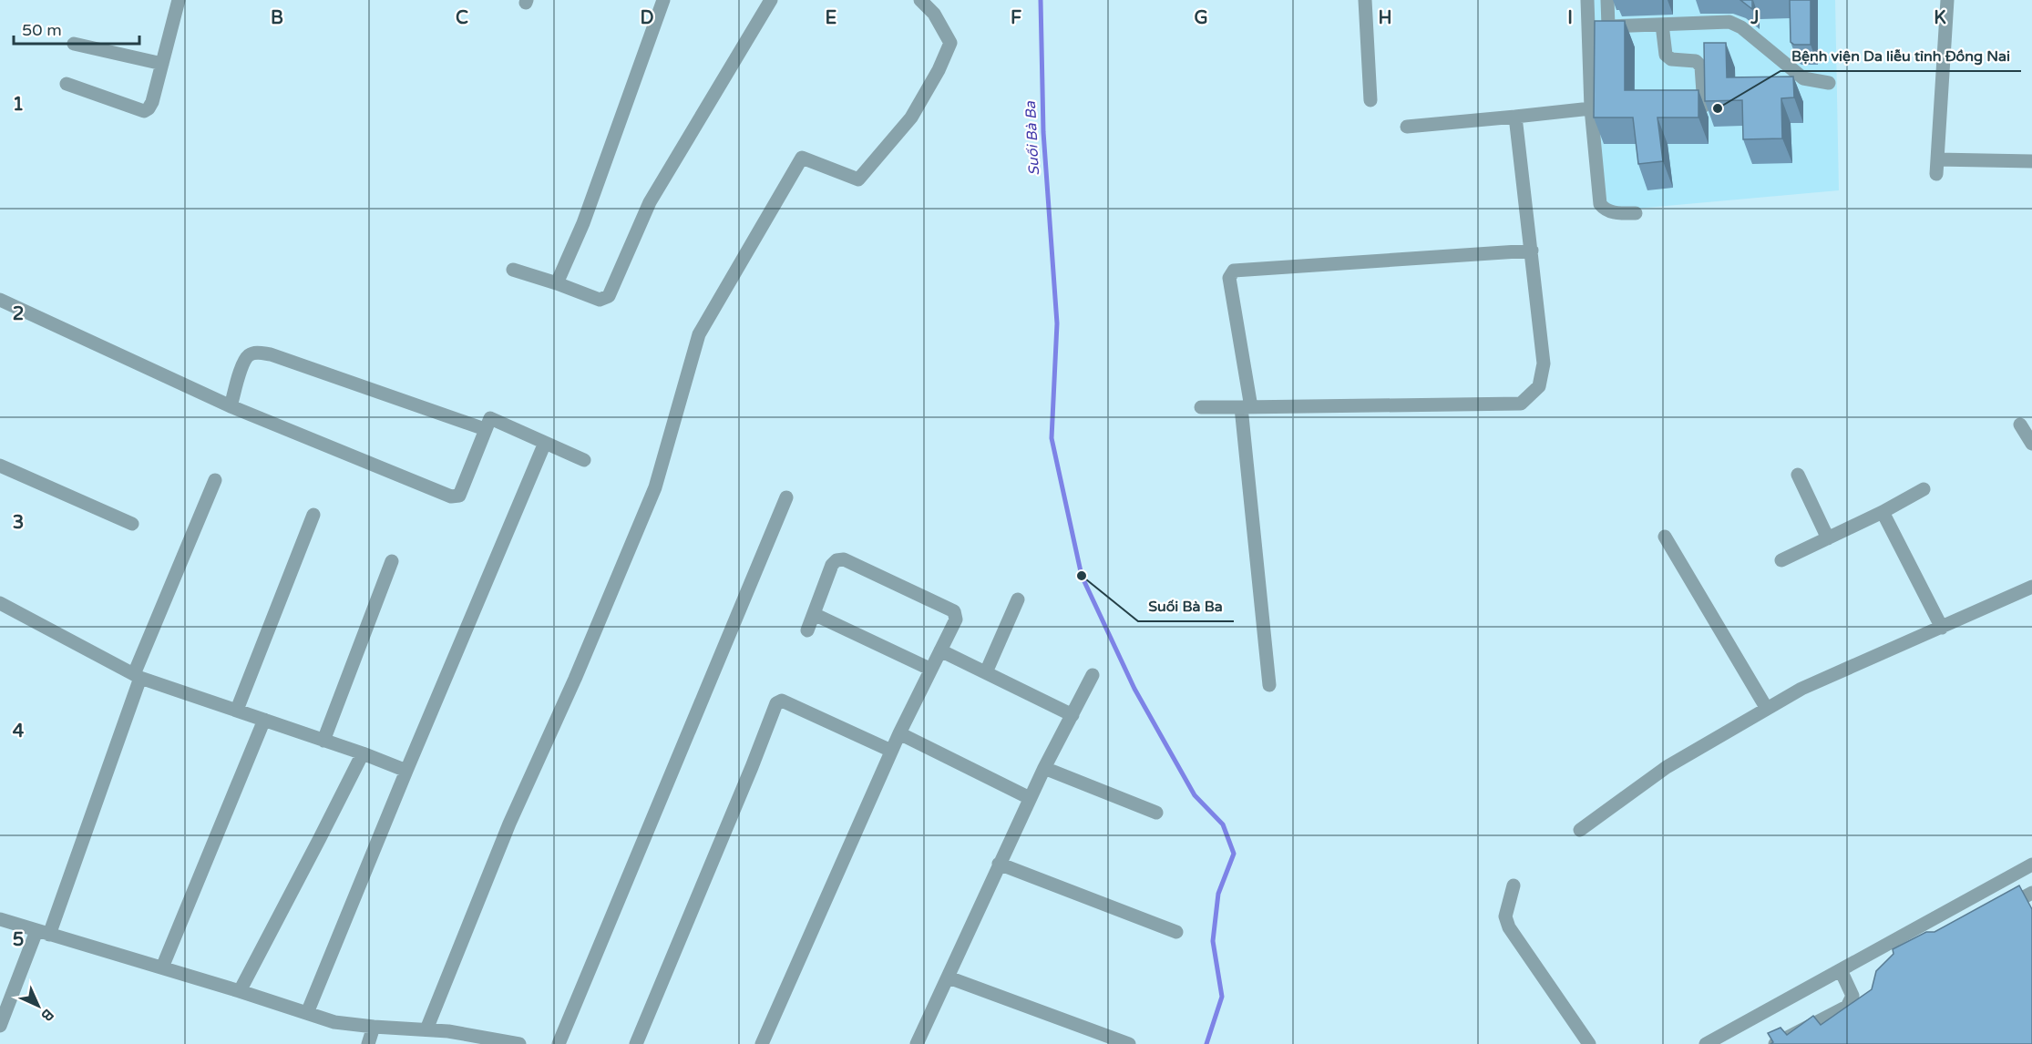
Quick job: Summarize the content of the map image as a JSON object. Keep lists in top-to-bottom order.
{
  "water": ["Suối Bà Ba"],
  "places": ["Bệnh viện Da liễu tỉnh Đồng Nai", "Suối Bà Ba"],
  "scale_bar": "50 m",
  "north": "bottom right",
  "grid": {
    "columns": [
      "B",
      "C",
      "D",
      "E",
      "F",
      "G",
      "H",
      "I",
      "J",
      "K"
    ],
    "rows": [
      "1",
      "2",
      "3",
      "4",
      "5"
    ]
  }
}
